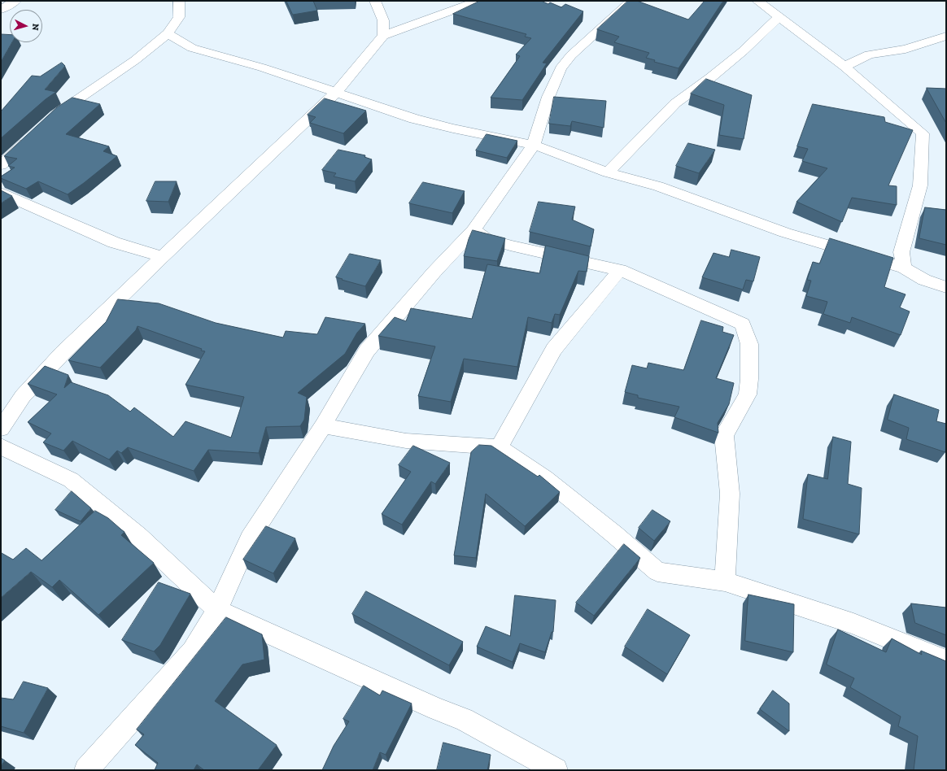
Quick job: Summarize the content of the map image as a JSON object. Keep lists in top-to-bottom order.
{
  "north": "right"
}
